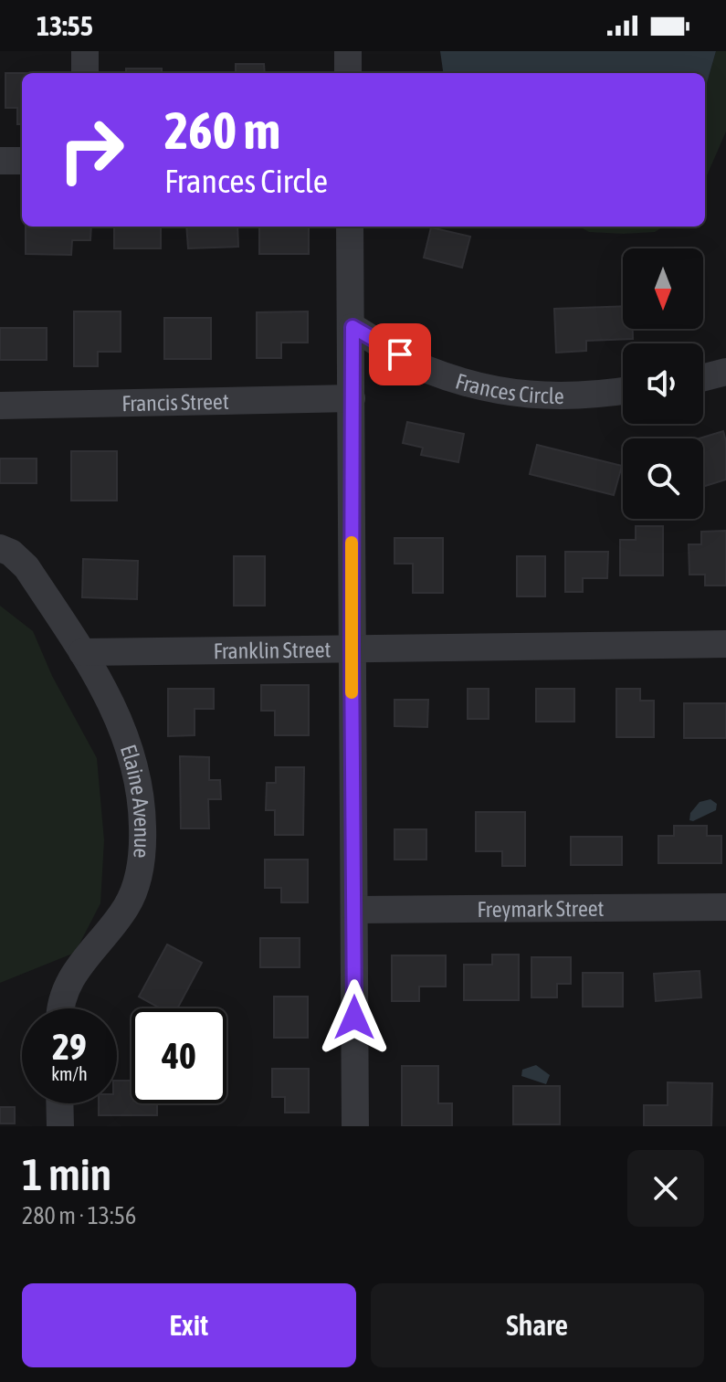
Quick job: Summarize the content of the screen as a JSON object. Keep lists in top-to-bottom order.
{
  "streets": {
    "street": [
      "Frances Circle",
      "Francis Street",
      "Franklin Street",
      "Elaine Avenue",
      "Freymark Street"
    ]
  },
  "crossings": [
    ["Franklin Street", "Elaine Avenue"]
  ],
  "north": "bottom",
  "page": {
    "status": "13:55",
    "turn": ["260 m", "Frances Circle"],
    "speed": "29 km/h",
    "limit": "40",
    "heading": ["1 min", "280 m · 13:56"],
    "buttons": ["Exit", "Share"]
  }
}
